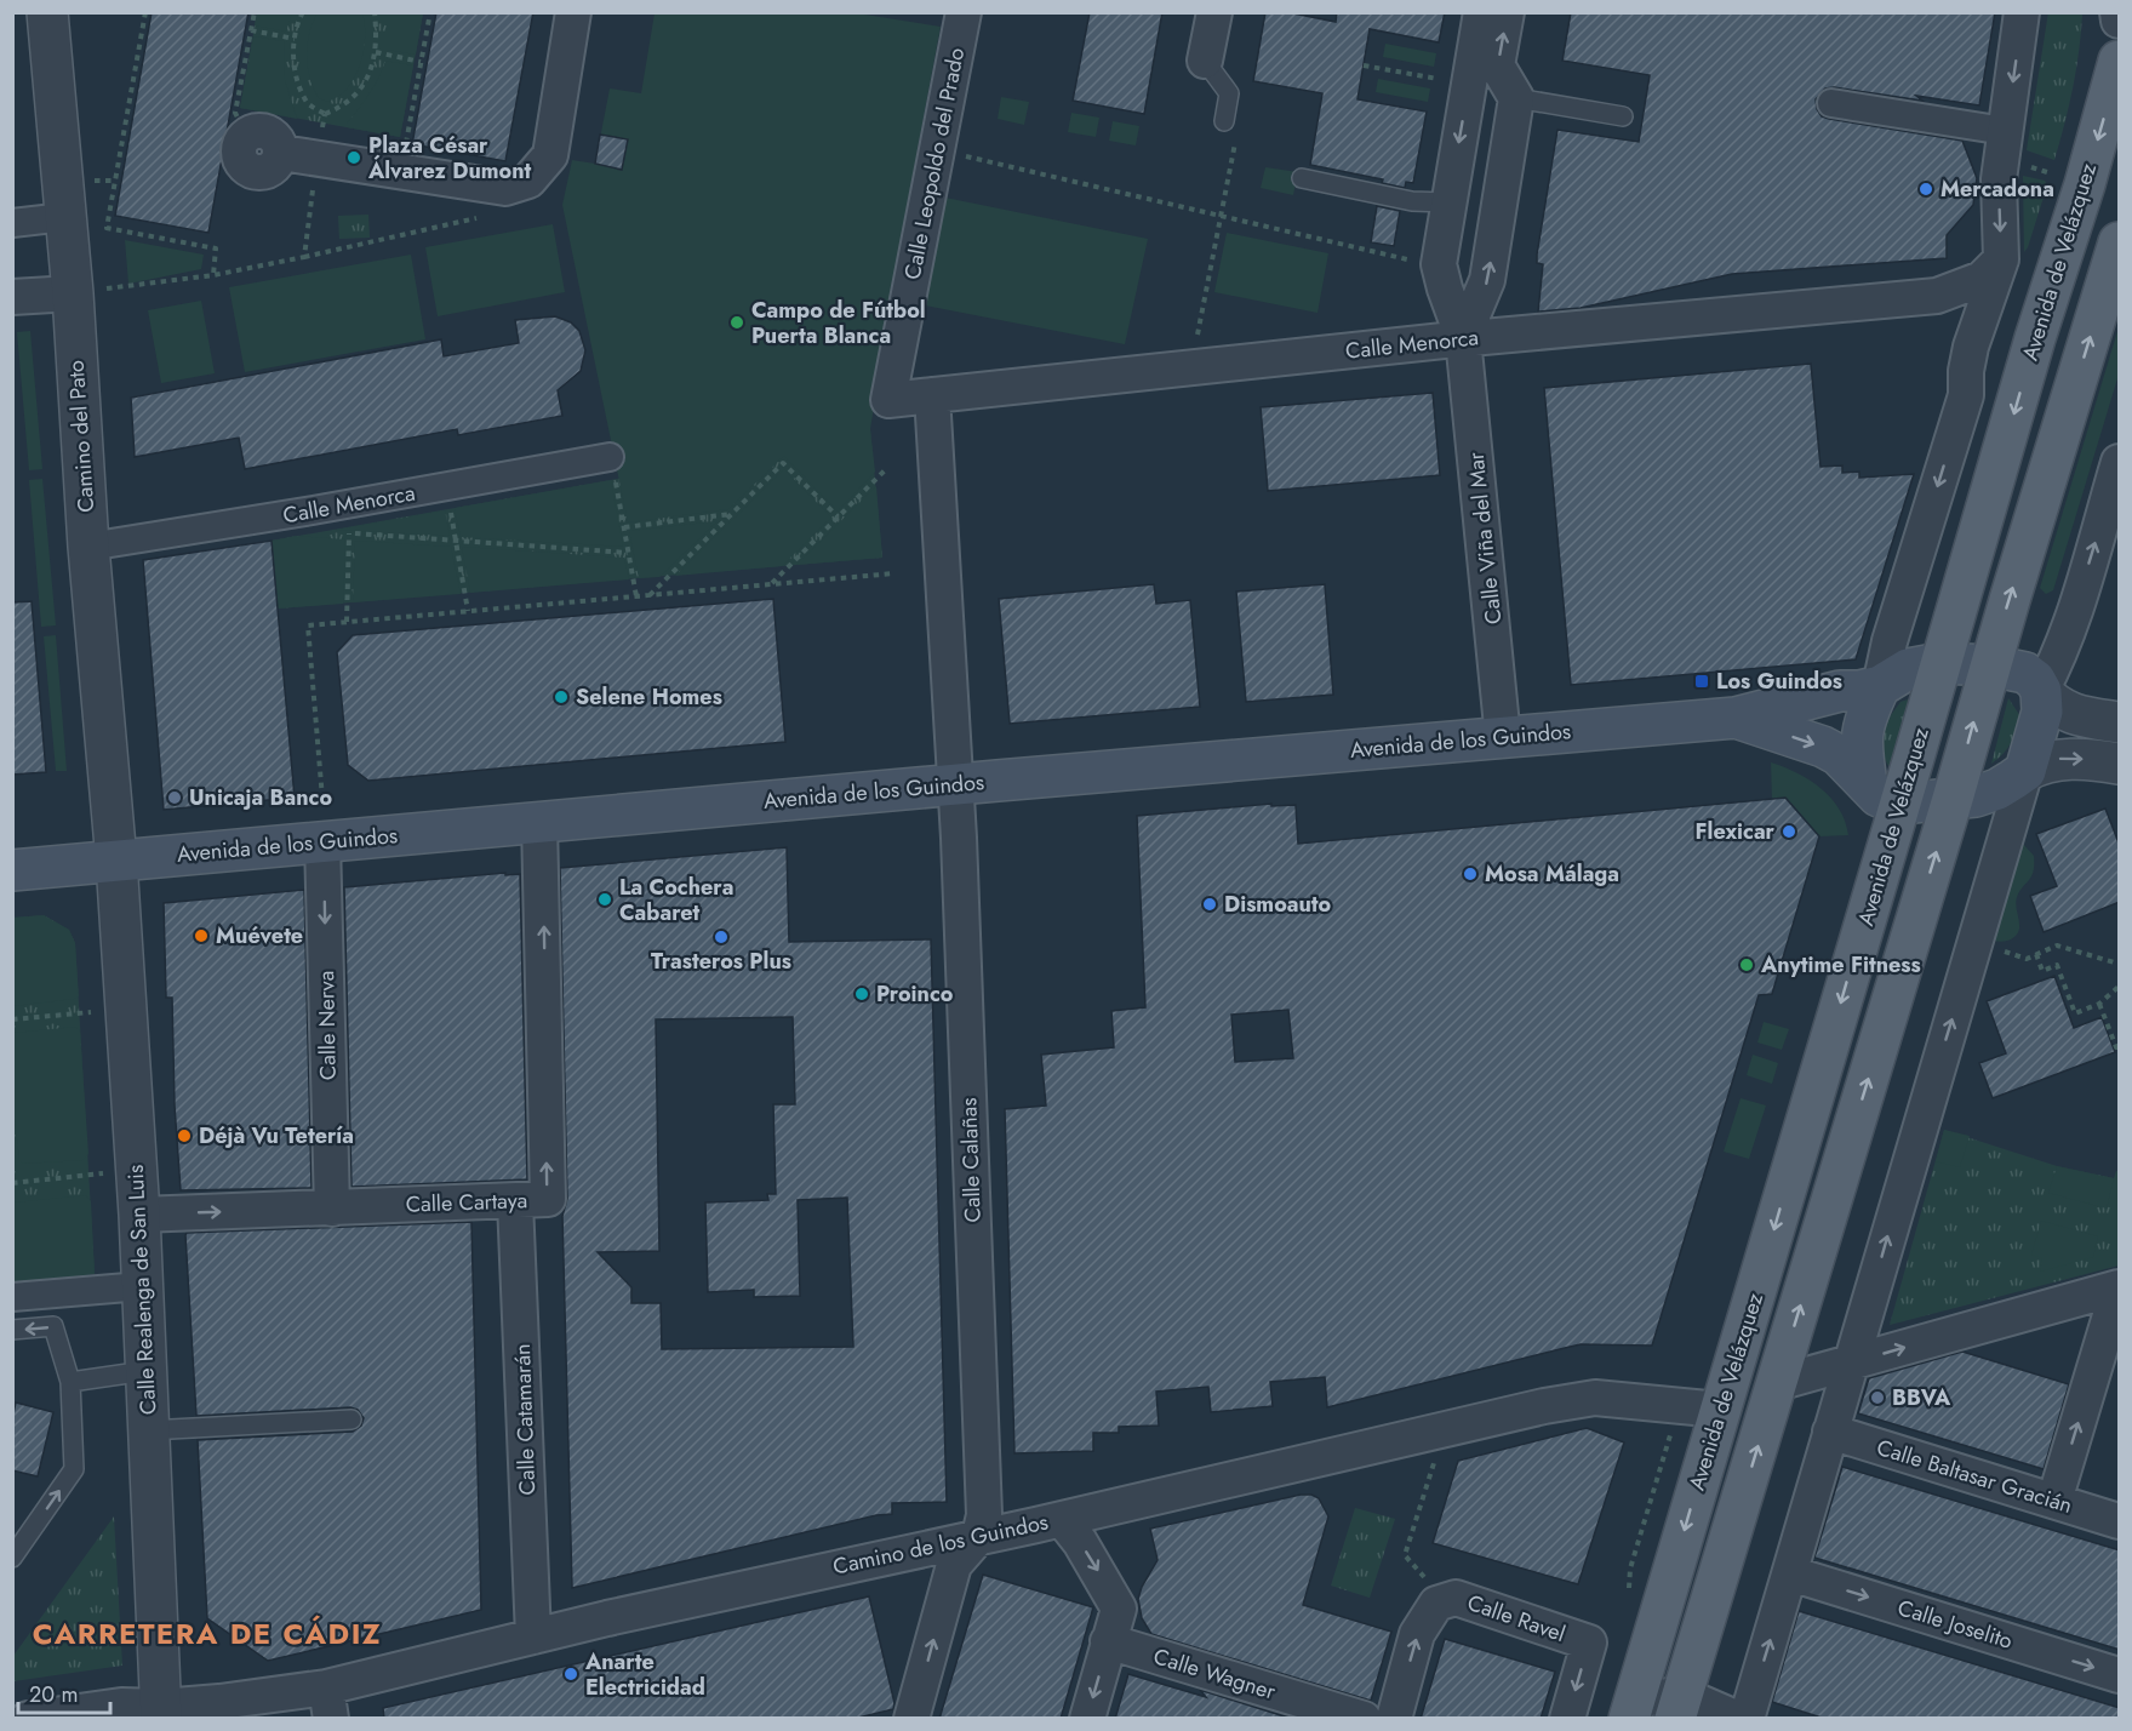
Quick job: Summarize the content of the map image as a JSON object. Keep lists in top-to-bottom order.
{
  "streets": {
    "main road": ["Avenida de Velázquez", "Avenida de los Guindos"],
    "street": [
      "Calle Leopoldo del Prado",
      "Calle Menorca",
      "Camino del Pato",
      "Calle Viña del Mar",
      "Calle Nerva",
      "Calle Calañas",
      "Calle Cartaya",
      "Calle Realenga de San Luis",
      "Calle Catamarán",
      "Calle Baltasar Gracián",
      "Camino de los Guindos",
      "Calle Ravel",
      "Calle Joselito",
      "Calle Wagner"
    ]
  },
  "crossings": [
    ["Calle Leopoldo del Prado", "Calle Menorca"],
    ["Avenida de Velázquez", "Avenida de los Guindos"],
    ["Avenida de Velázquez", "Camino de los Guindos"],
    ["Calle Menorca", "Camino del Pato"],
    ["Calle Menorca", "Calle Viña del Mar"],
    ["Camino del Pato", "Avenida de los Guindos"],
    ["Camino del Pato", "Calle Realenga de San Luis"],
    ["Calle Viña del Mar", "Avenida de los Guindos"],
    ["Avenida de los Guindos", "Calle Nerva"],
    ["Avenida de los Guindos", "Calle Calañas"],
    ["Avenida de los Guindos", "Calle Cartaya"],
    ["Avenida de los Guindos", "Calle Realenga de San Luis"],
    ["Calle Nerva", "Calle Cartaya"],
    ["Calle Calañas", "Camino de los Guindos"],
    ["Calle Cartaya", "Calle Realenga de San Luis"],
    ["Calle Cartaya", "Calle Catamarán"],
    ["Calle Realenga de San Luis", "Camino de los Guindos"],
    ["Calle Catamarán", "Camino de los Guindos"]
  ],
  "one_way": ["Calle Nerva", "Calle Joselito"],
  "districts": ["CARRETERA DE CÁDIZ"],
  "places": {
    "other": [
      "Plaza César Álvarez Dumont",
      "Mercadona",
      "Campo de Fútbol Puerta Blanca",
      "Selene Homes",
      "Unicaja Banco",
      "Flexicar",
      "Mosa Málaga",
      "La Cochera Cabaret",
      "Dismoauto",
      "Muévete",
      "Trasteros Plus",
      "Anytime Fitness",
      "Proinco",
      "Déjà Vu Tetería",
      "BBVA",
      "Anarte Electricidad"
    ],
    "transit": ["Los Guindos"]
  },
  "scale_bar": "20 m"
}
